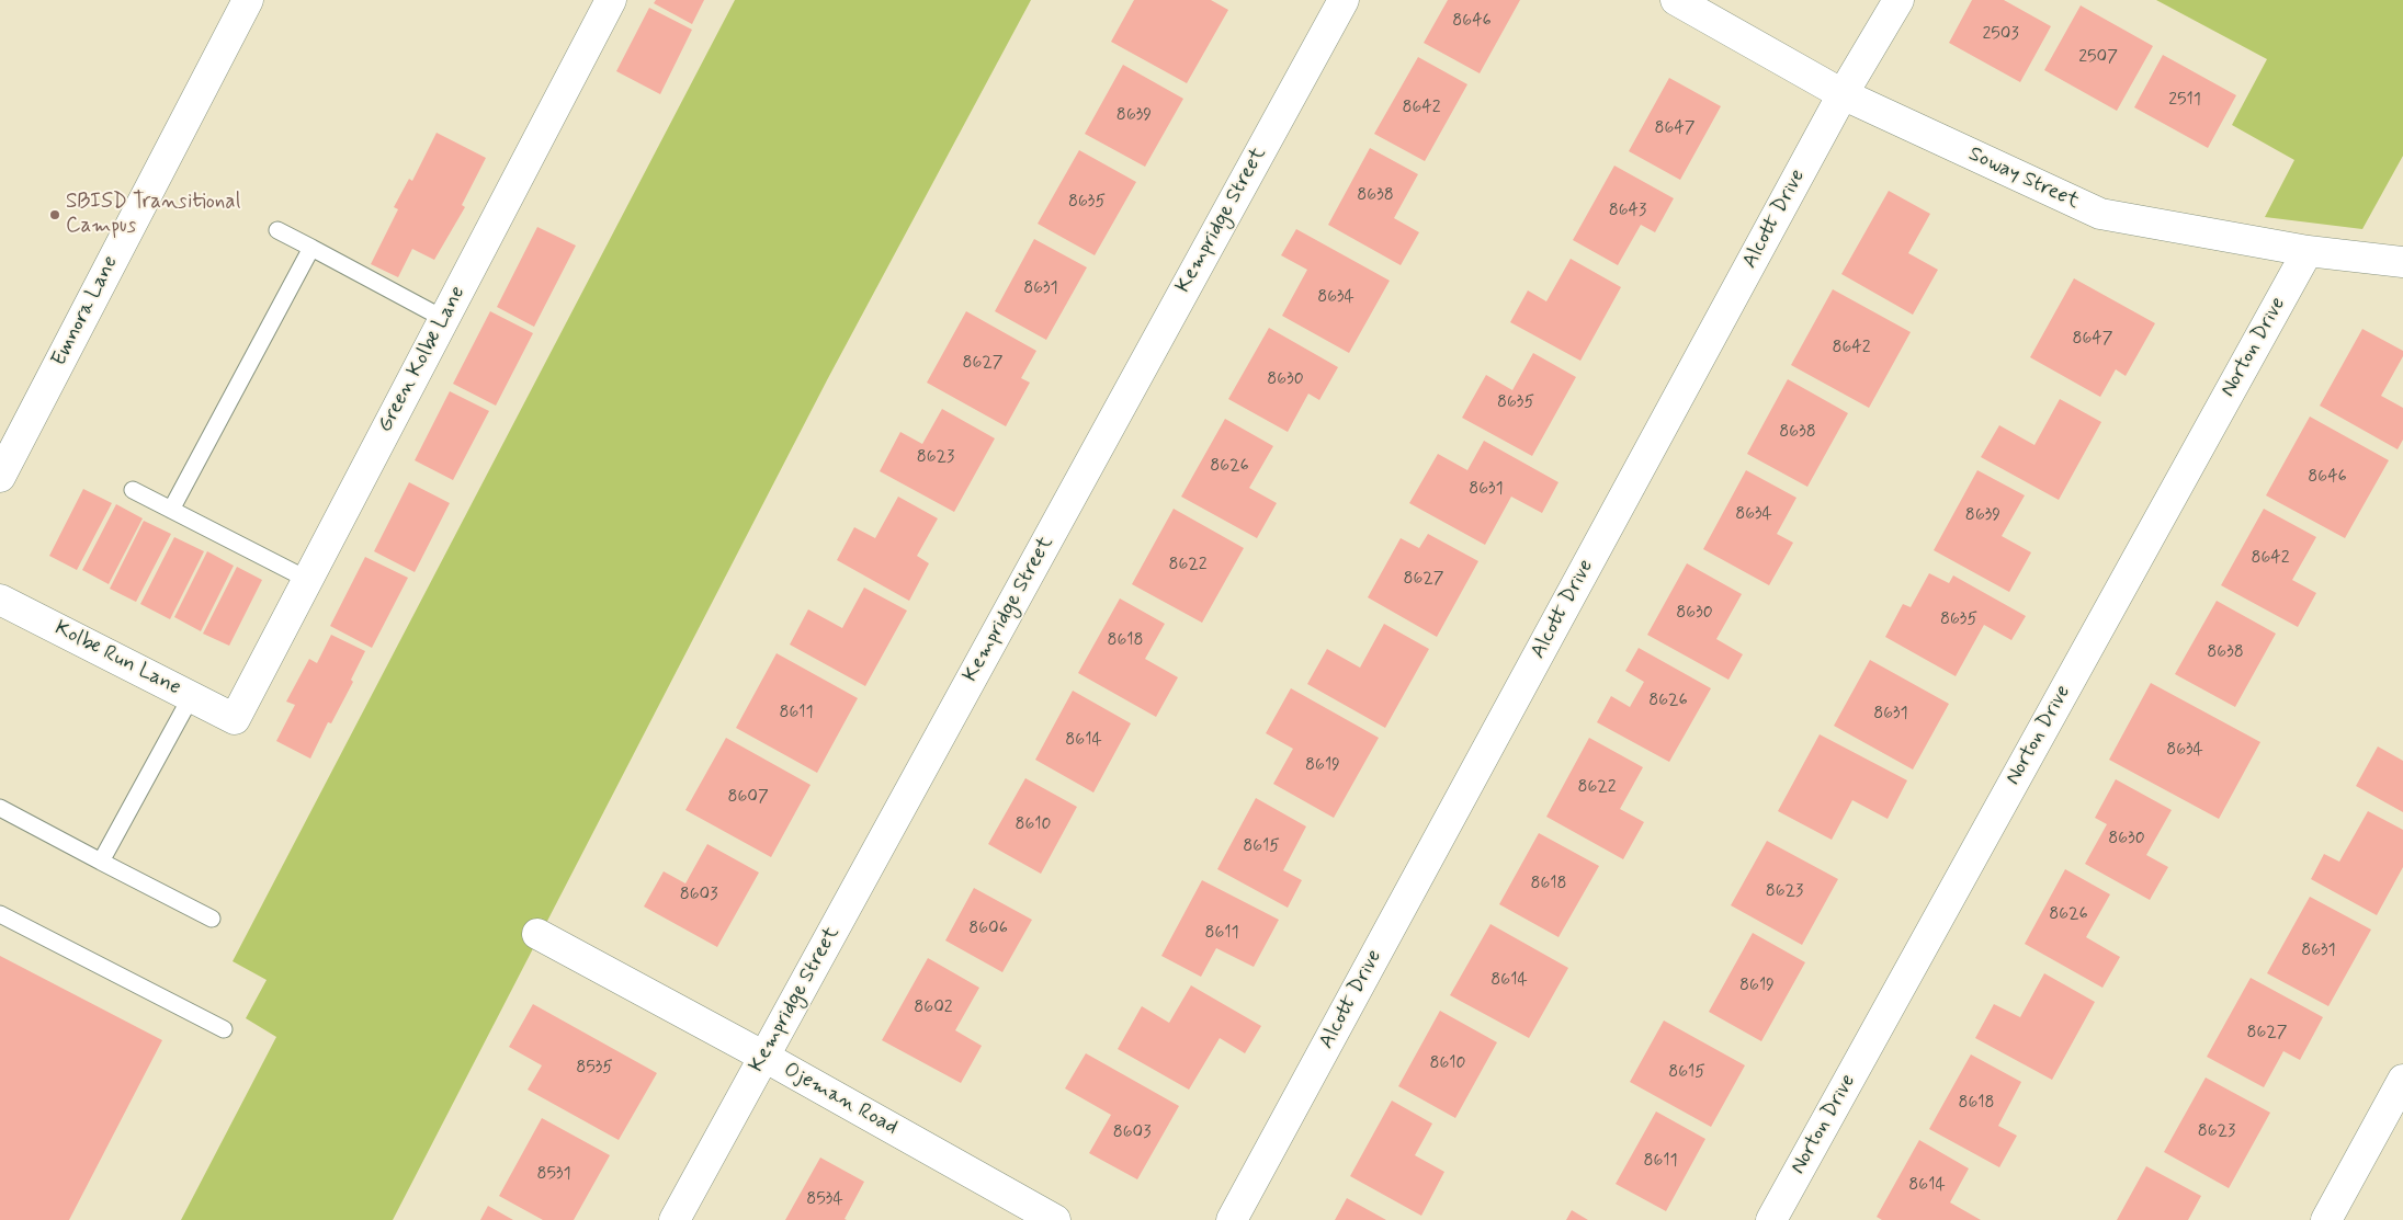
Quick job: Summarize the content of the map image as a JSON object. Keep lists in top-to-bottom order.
{
  "streets": {
    "street": [
      "Soway Street",
      "Alcott Drive",
      "Kempridge Street",
      "Emnora Lane",
      "Norton Drive",
      "Green Kolbe Lane",
      "Kolbe Run Lane",
      "Ojeman Road"
    ]
  },
  "crossings": [
    ["Soway Street", "Alcott Drive"],
    ["Soway Street", "Norton Drive"],
    ["Kempridge Street", "Ojeman Road"],
    ["Green Kolbe Lane", "Kolbe Run Lane"]
  ],
  "places": ["SBISD Transitional Campus"],
  "house_numbers": [
    "8646",
    "2503",
    "2507",
    "2511",
    "8642",
    "8639",
    "8647",
    "8638",
    "8635",
    "8643",
    "8631",
    "8634",
    "8647",
    "8642",
    "8627",
    "8630",
    "8635",
    "8638",
    "8623",
    "8626",
    "8646",
    "8631",
    "8634",
    "8639",
    "8642",
    "8622",
    "8627",
    "8630",
    "8635",
    "8618",
    "8638",
    "8626",
    "8611",
    "8631",
    "8614",
    "8634",
    "8619",
    "8622",
    "8607",
    "8610",
    "8630",
    "8615",
    "8618",
    "8623",
    "8603",
    "8626",
    "8606",
    "8611",
    "8631",
    "8614",
    "8619",
    "8602",
    "8627",
    "8610",
    "8535",
    "8615",
    "8618",
    "8623",
    "8603",
    "8611",
    "8531",
    "8614",
    "8534"
  ]
}
